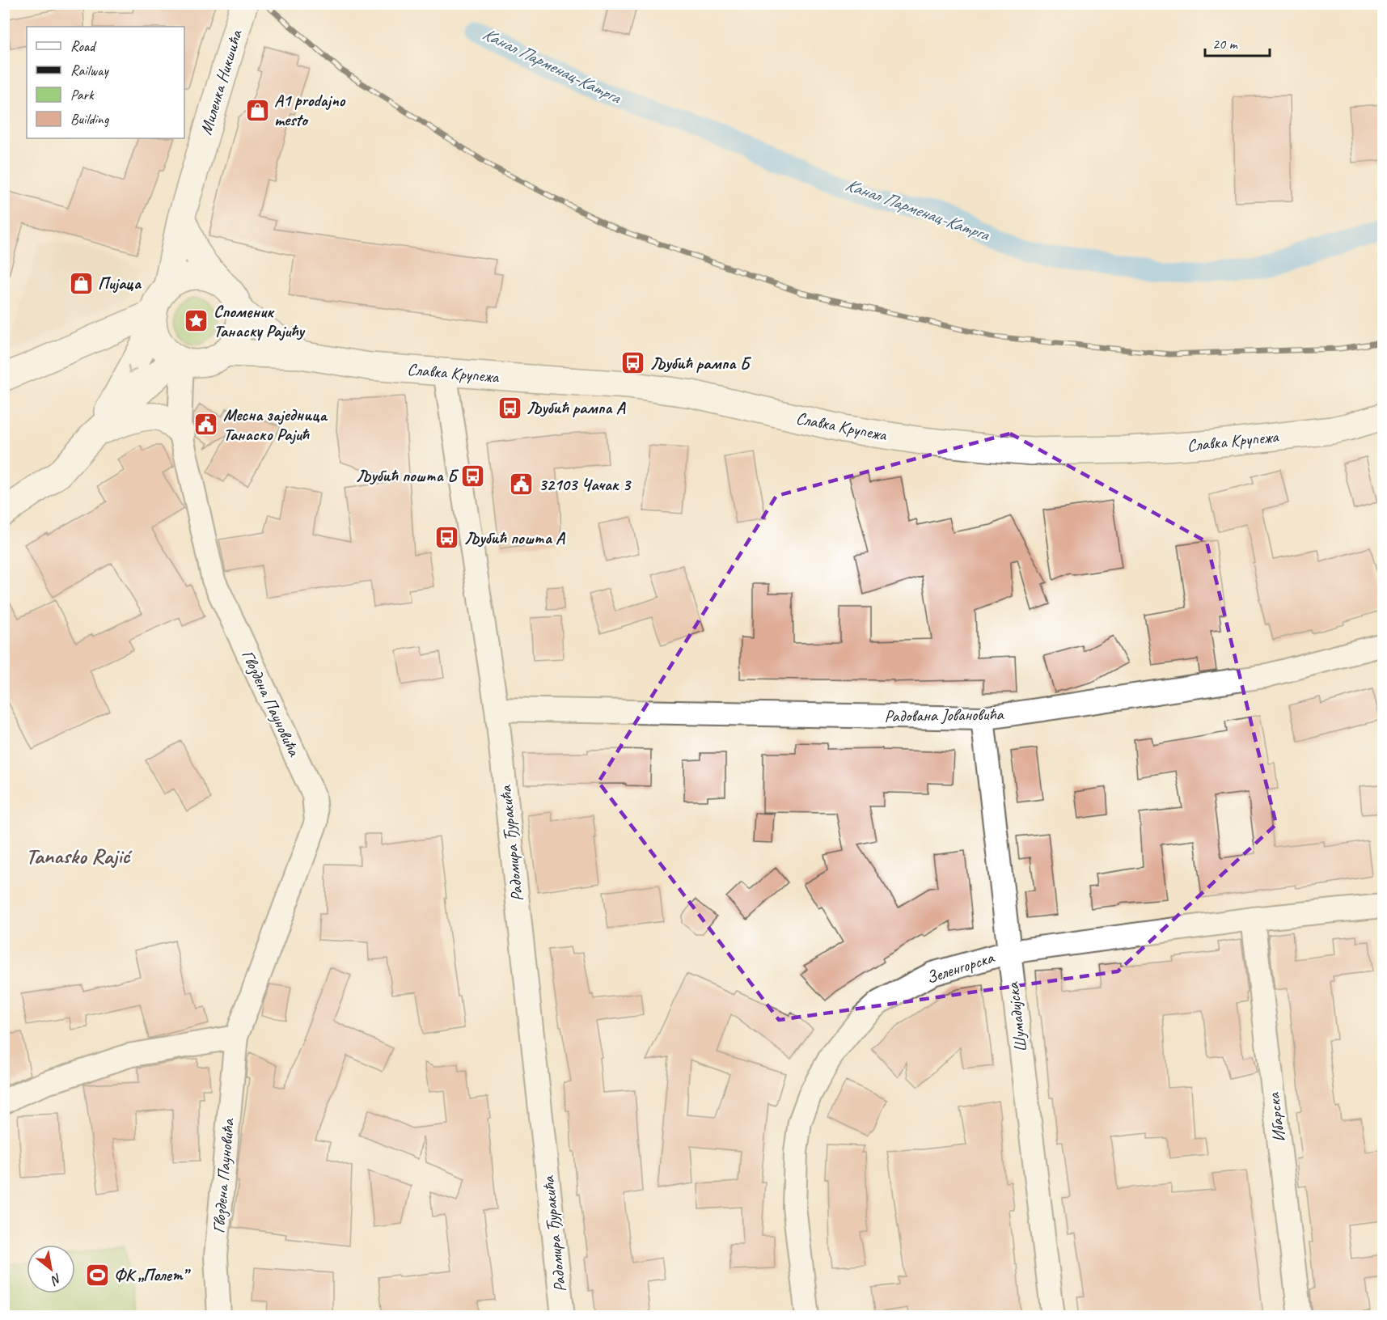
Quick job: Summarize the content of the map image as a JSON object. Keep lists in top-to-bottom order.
{
  "streets": {
    "main road": ["Миленка Никшића", "Славка Крупежа"],
    "street": [
      "Гвоздена Пауновића",
      "Радована Јовановића",
      "Радомира Ђуракића",
      "Зеленгорска",
      "Шумадијска",
      "Ибарска"
    ]
  },
  "crossings": [
    ["Миленка Никшића", "Славка Крупежа"],
    ["Миленка Никшића", "Гвоздена Пауновића"],
    ["Славка Крупежа", "Гвоздена Пауновића"],
    ["Славка Крупежа", "Радомира Ђуракића"],
    ["Радована Јовановића", "Радомира Ђуракића"],
    ["Радована Јовановића", "Шумадијска"],
    ["Зеленгорска", "Шумадијска"],
    ["Зеленгорска", "Ибарска"]
  ],
  "districts": ["Tanasko Rajić"],
  "water": ["Канал Парменац-Катрга"],
  "places": {
    "shop": ["A1 prodajno mesto", "Пијаца"],
    "place": ["Споменик Танаску Рајићу"],
    "bus stop": [
      "Љубић рампа Б",
      "Љубић рампа А",
      "Љубић пошта Б",
      "Љубић пошта А"
    ],
    "public building": ["Месна заједница Танаско Рајић", "32103 Чачак 3"],
    "sports": ["ФК „Полет”"]
  },
  "legend": [
    "Road",
    "Railway",
    "Park",
    "Building"
  ],
  "scale_bar": "20 m",
  "north": "bottom right"
}
